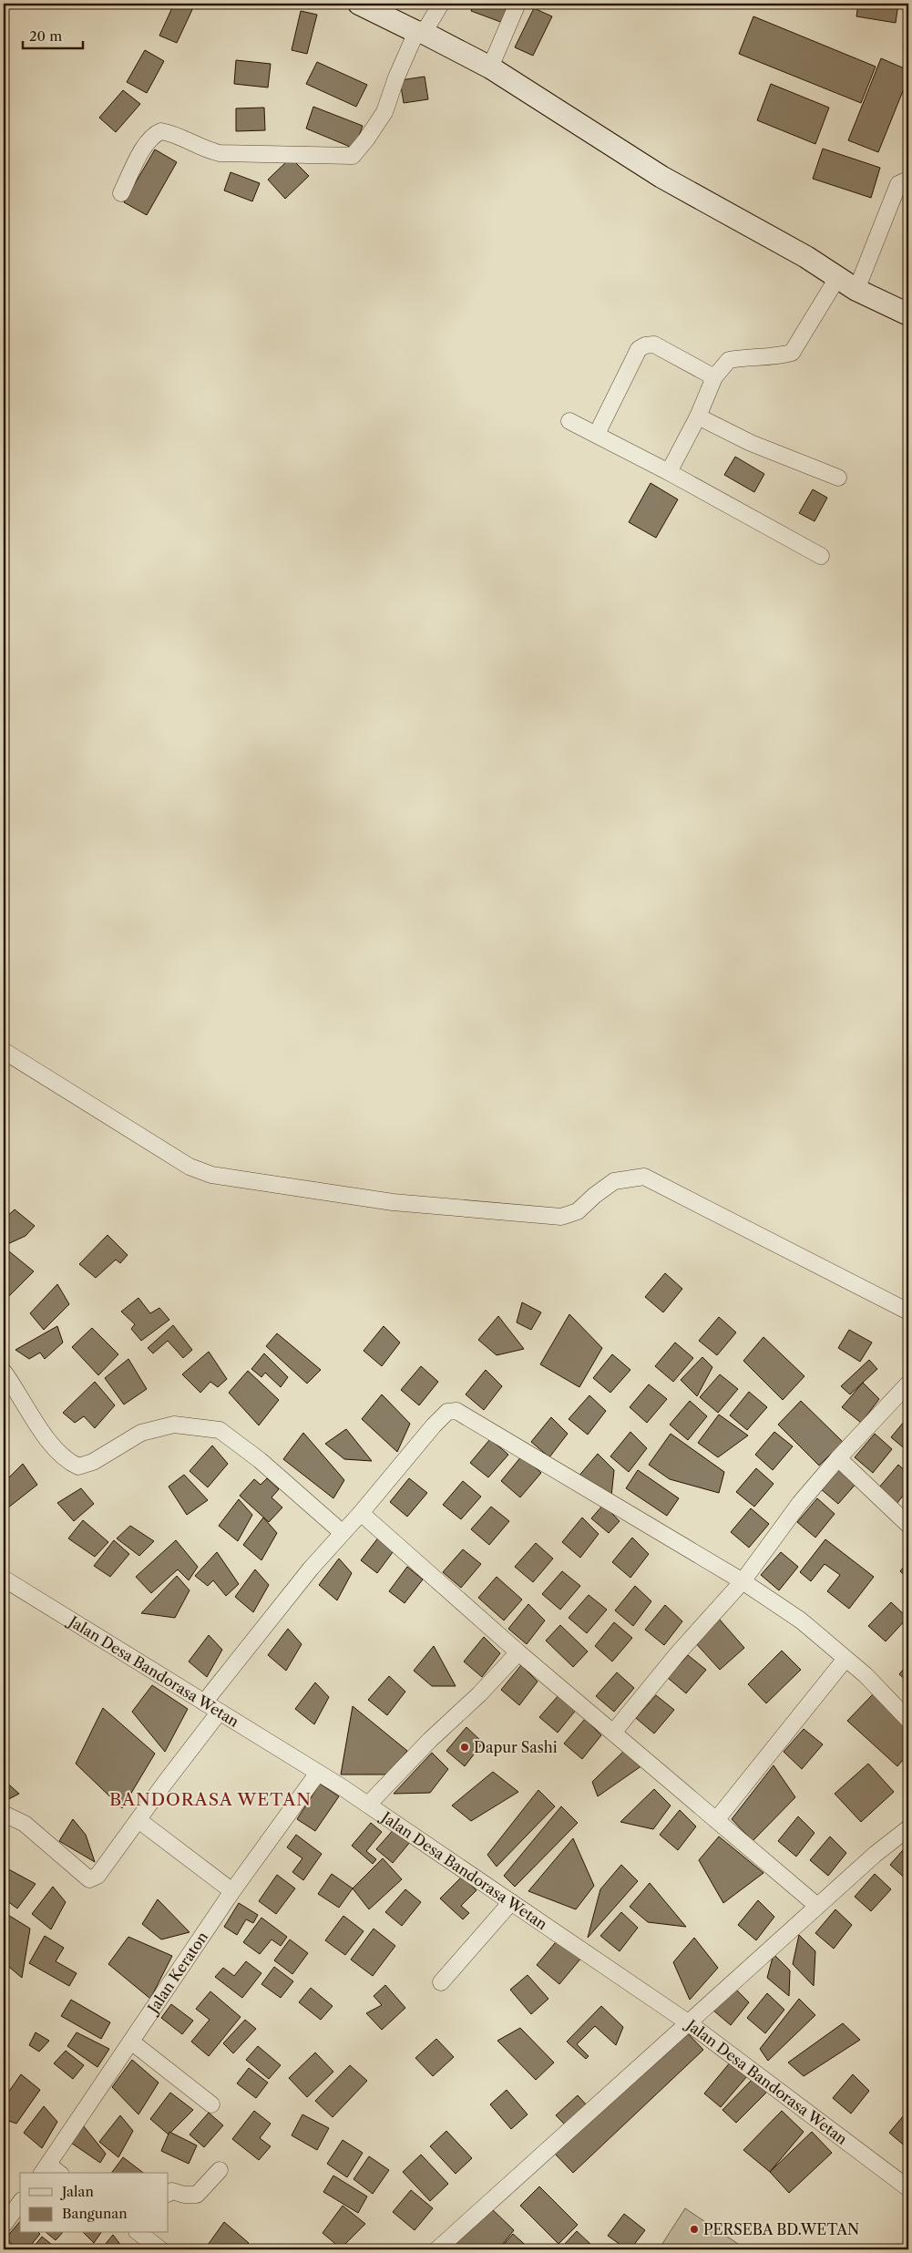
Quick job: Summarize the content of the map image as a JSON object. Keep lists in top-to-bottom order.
{
  "streets": {
    "street": ["Jalan Desa Bandorasa Wetan", "Jalan Keraton"]
  },
  "crossings": [
    ["Jalan Desa Bandorasa Wetan", "Jalan Keraton"]
  ],
  "districts": ["BANDORASA WETAN"],
  "places": ["Dapur Sashi", "PERSEBA BD.WETAN"],
  "legend": ["Jalan", "Bangunan"],
  "scale_bar": "20 m"
}
